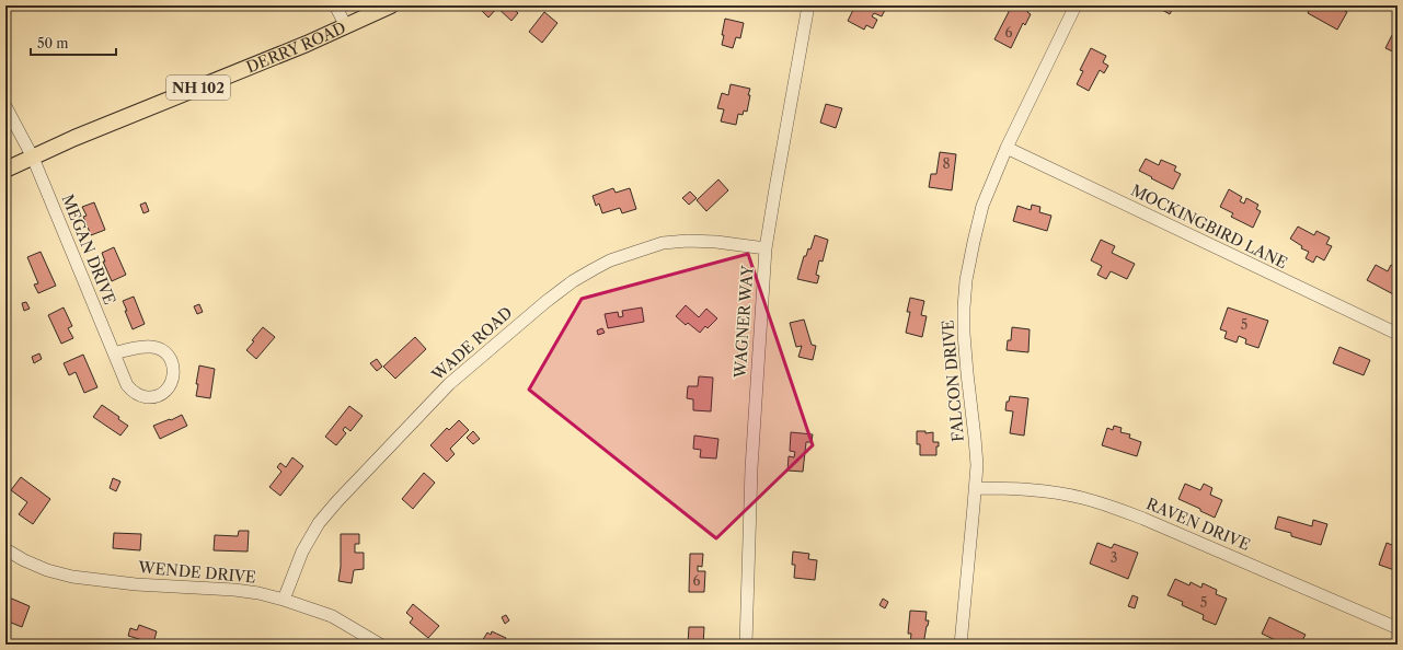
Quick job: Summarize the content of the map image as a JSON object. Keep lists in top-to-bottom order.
{
  "streets": {
    "main road": ["DERRY ROAD", "NH 102"],
    "street": [
      "MOCKINGBIRD LANE",
      "MEGAN DRIVE",
      "WAGNER WAY",
      "WADE ROAD",
      "FALCON DRIVE",
      "RAVEN DRIVE",
      "WENDE DRIVE"
    ]
  },
  "crossings": [
    ["DERRY ROAD", "MEGAN DRIVE"],
    ["MOCKINGBIRD LANE", "FALCON DRIVE"],
    ["WAGNER WAY", "WADE ROAD"],
    ["WADE ROAD", "WENDE DRIVE"],
    ["FALCON DRIVE", "RAVEN DRIVE"]
  ],
  "house_numbers": [
    "6",
    "8",
    "5",
    "3",
    "6",
    "5"
  ],
  "scale_bar": "50 m"
}
